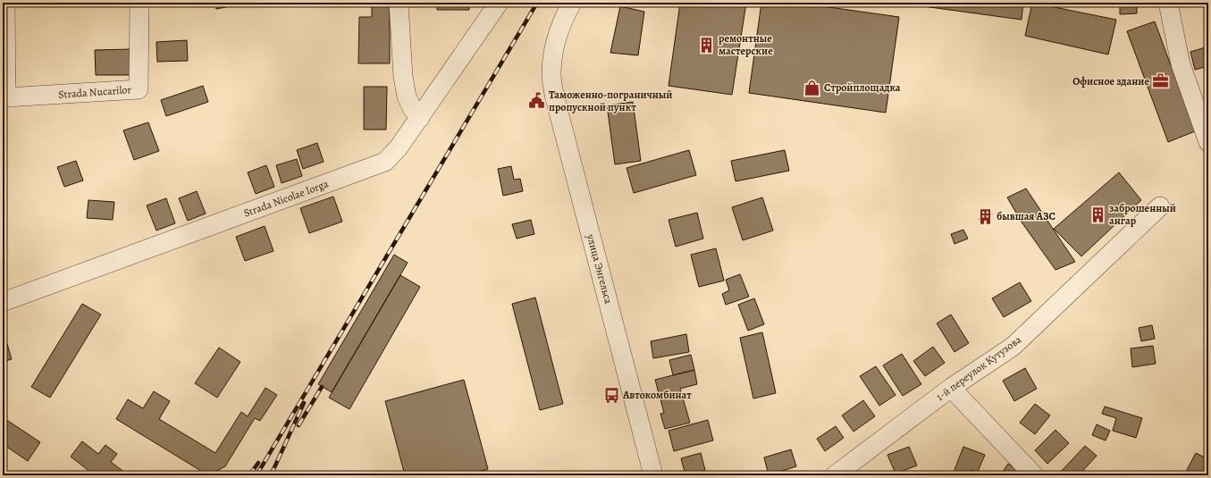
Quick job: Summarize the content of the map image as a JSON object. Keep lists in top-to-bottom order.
{
  "streets": {
    "street": [
      "Strada Nucarilor",
      "Strada Nicolae Iorga",
      "улица Энгельса",
      "1-й переулок Кутузова"
    ]
  },
  "places": {
    "building": ["ремонтные мастерские", "заброшенный ангар", "бывшая АЗС"],
    "office": ["Офисное здание"],
    "shop": ["Стройплощадка"],
    "public building": ["Таможенно-пограничный пропускной пункт"],
    "bus stop": ["Автокомбинат"]
  }
}
